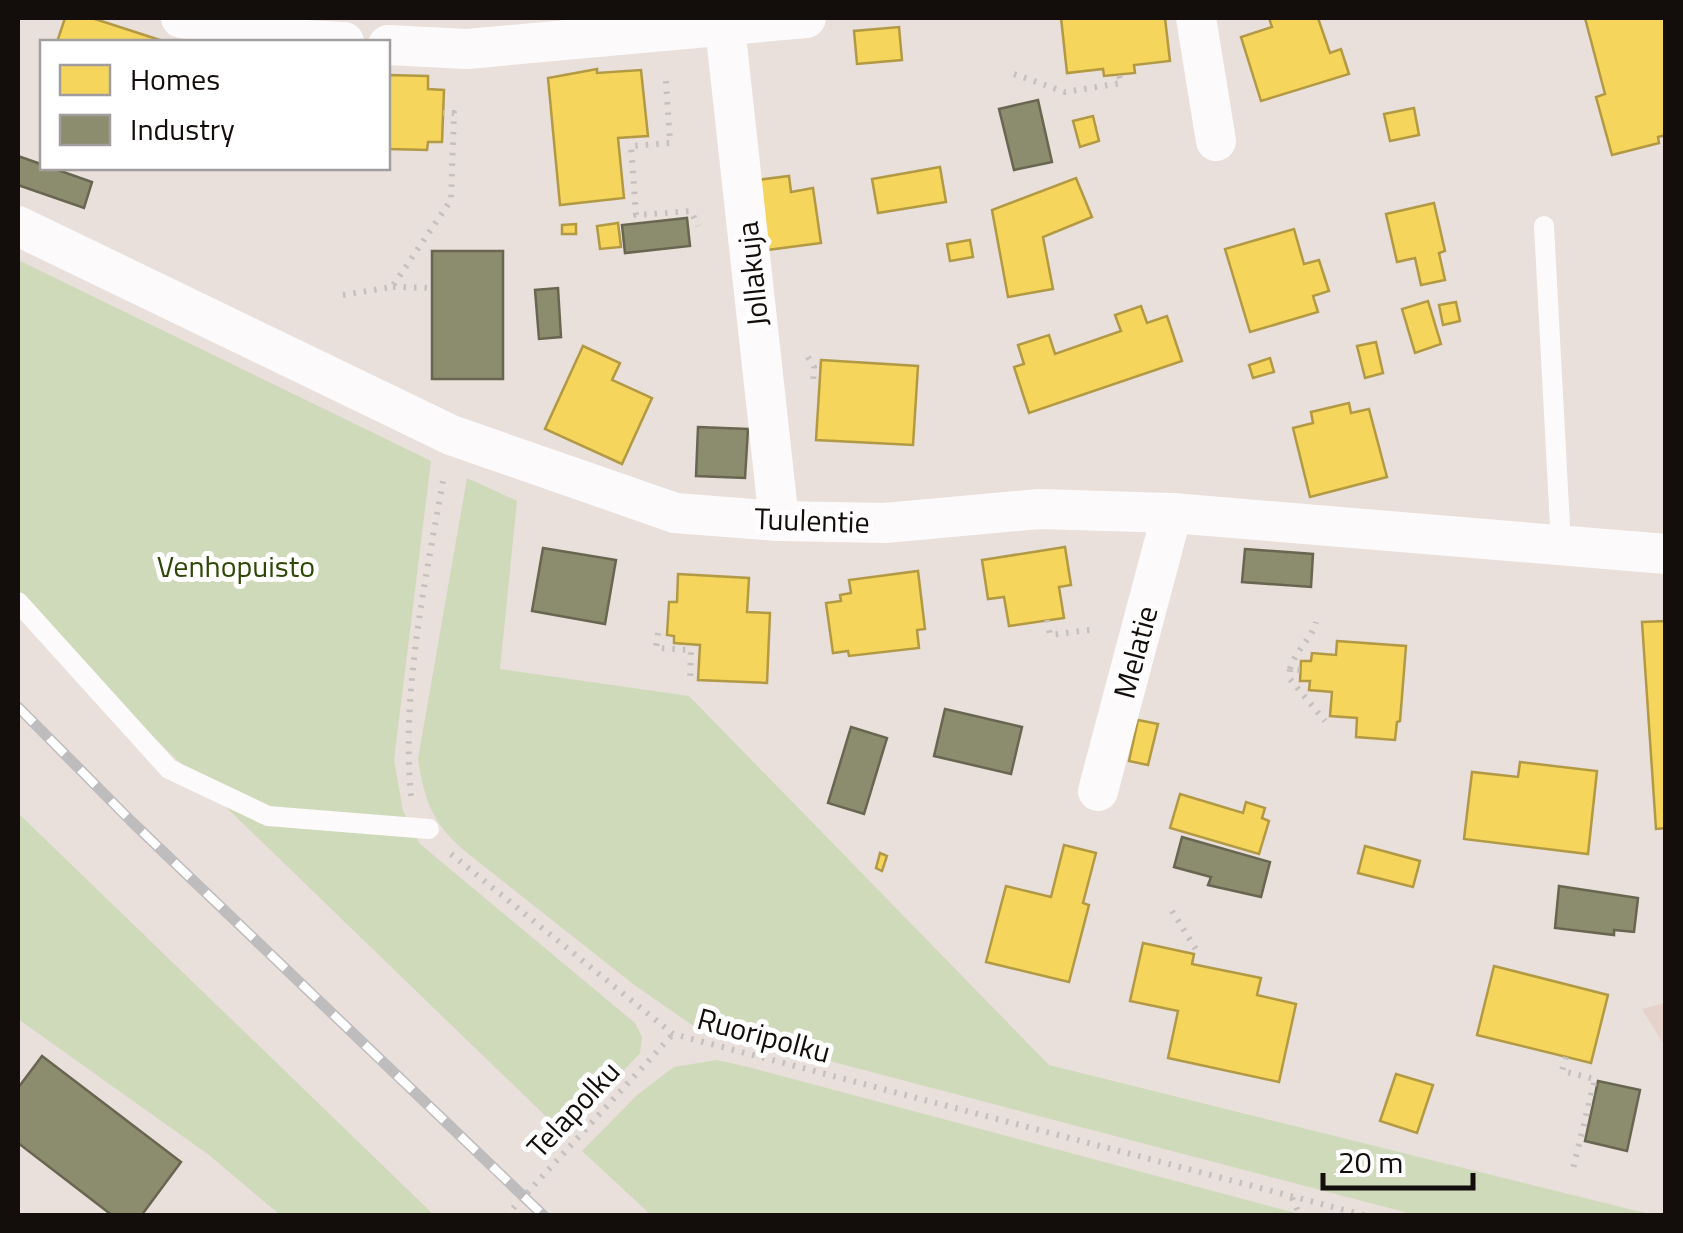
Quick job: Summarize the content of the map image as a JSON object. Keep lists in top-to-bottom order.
{
  "streets": {
    "street": ["Jollakuja", "Tuulentie", "Melatie"],
    "path": ["Ruoripolku", "Telapolku"]
  },
  "crossings": [
    ["Jollakuja", "Tuulentie"],
    ["Tuulentie", "Melatie"],
    ["Tuulentie", "Ruoripolku"],
    ["Ruoripolku", "Telapolku"]
  ],
  "parks": ["Venhopuisto"],
  "legend": ["Homes", "Industry"],
  "scale_bar": "20 m"
}
